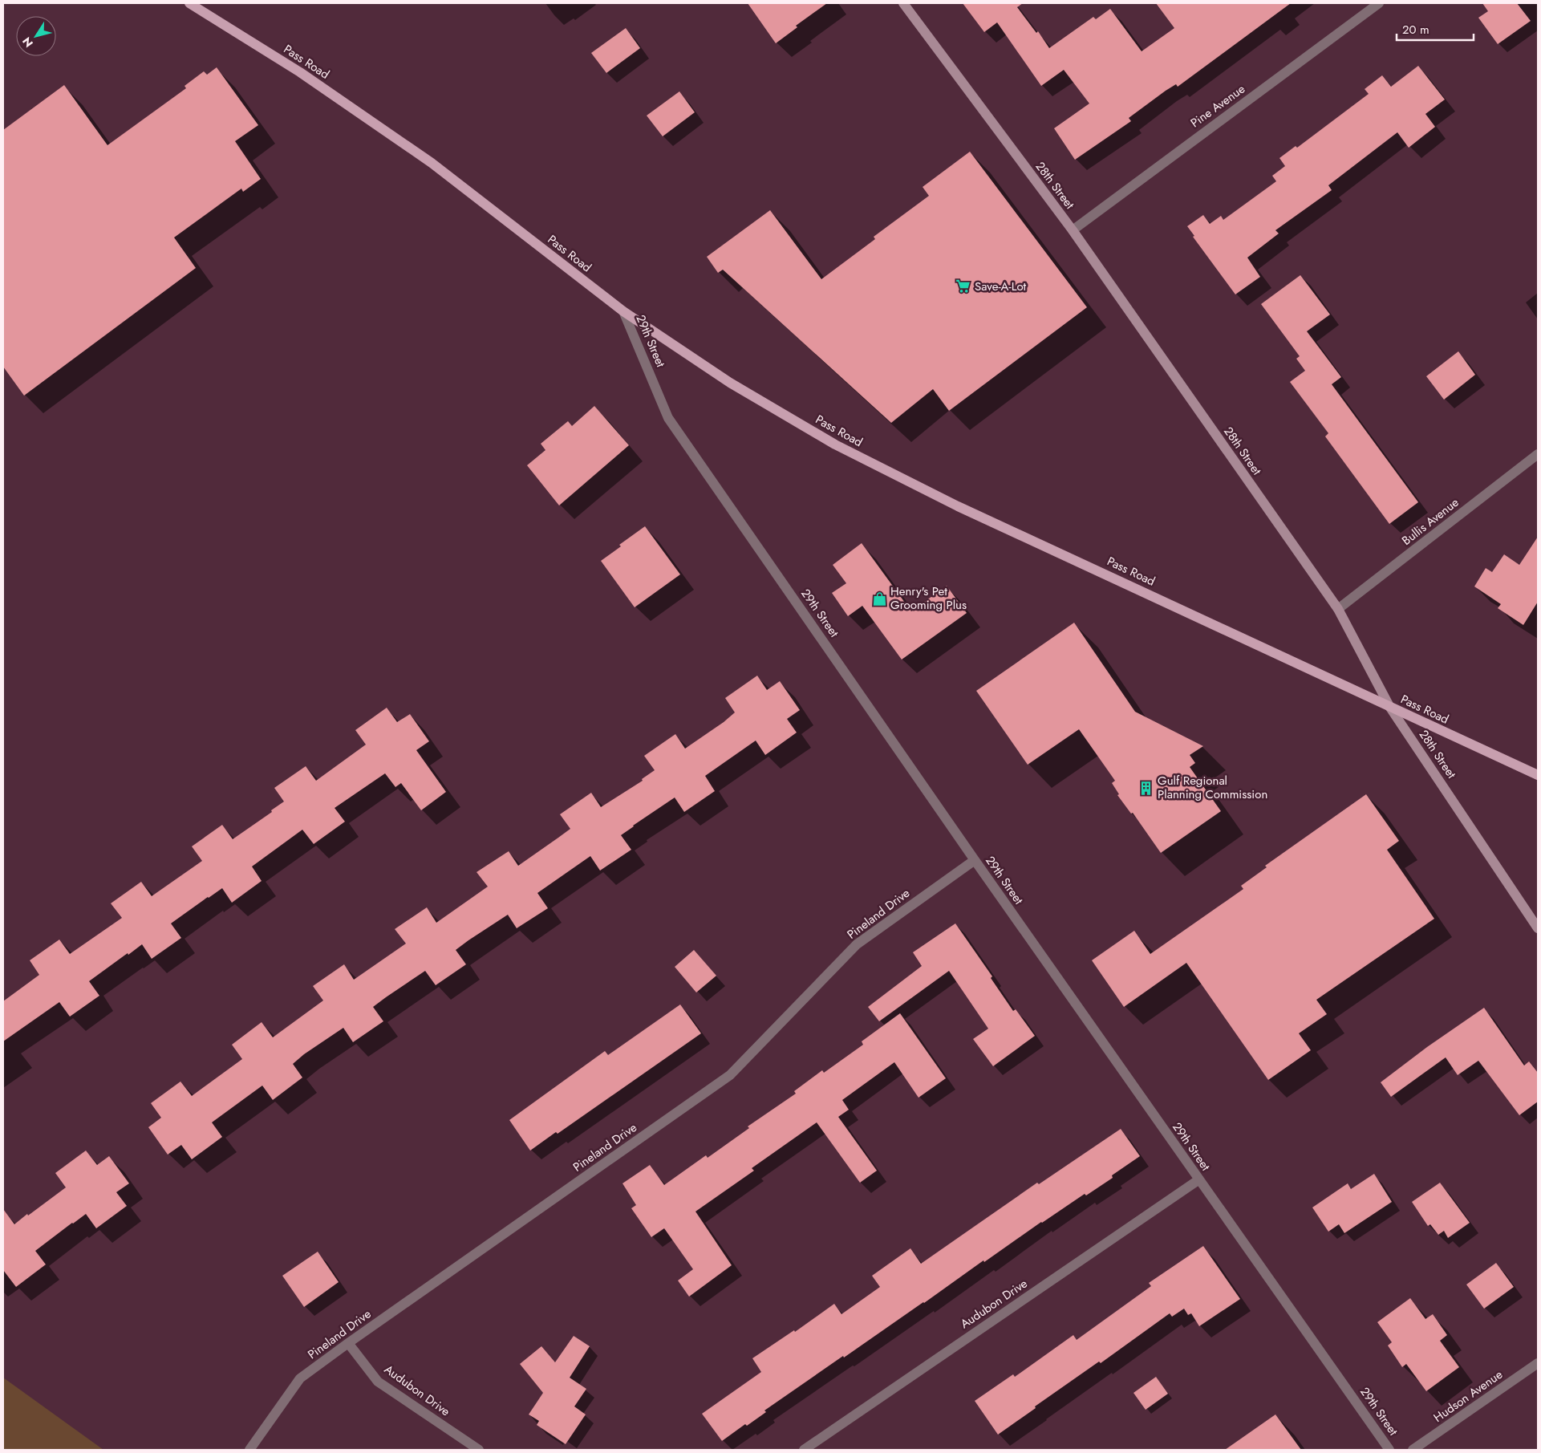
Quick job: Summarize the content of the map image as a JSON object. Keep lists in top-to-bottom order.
{
  "streets": {
    "main road": ["Pass Road"],
    "street": [
      "Pine Avenue",
      "28th Street",
      "29th Street",
      "Bullis Avenue",
      "Pineland Drive",
      "Audubon Drive",
      "Hudson Avenue"
    ]
  },
  "crossings": [
    ["Pass Road", "28th Street"],
    ["Pass Road", "29th Street"],
    ["Pine Avenue", "28th Street"],
    ["28th Street", "Bullis Avenue"],
    ["29th Street", "Pineland Drive"],
    ["29th Street", "Audubon Drive"],
    ["Pineland Drive", "Audubon Drive"]
  ],
  "places": {
    "supermarket": ["Save-A-Lot"],
    "shop": ["Henry's Pet Grooming Plus"],
    "building": ["Gulf Regional Planning Commission"]
  },
  "scale_bar": "20 m",
  "north": "bottom left"
}
